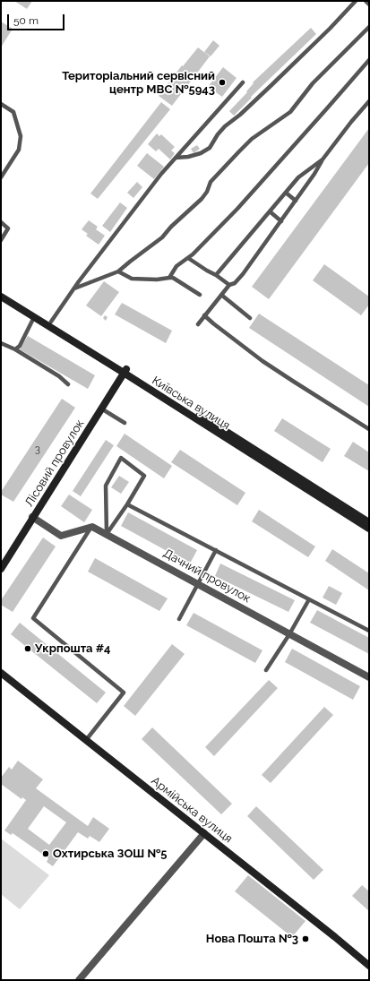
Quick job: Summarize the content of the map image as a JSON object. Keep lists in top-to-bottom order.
{
  "streets": {
    "main road": ["Київська вулиця", "Лісовий провулок", "Армійська вулиця"],
    "street": ["Дачний провулок"]
  },
  "crossings": [
    ["Київська вулиця", "Лісовий провулок"]
  ],
  "places": [
    "Територіальний сервісний центр МВС №5943",
    "Укрпошта #4",
    "Охтирська ЗОШ №5",
    "Нова Пошта №3"
  ],
  "house_numbers": ["3"],
  "scale_bar": "50 m"
}
